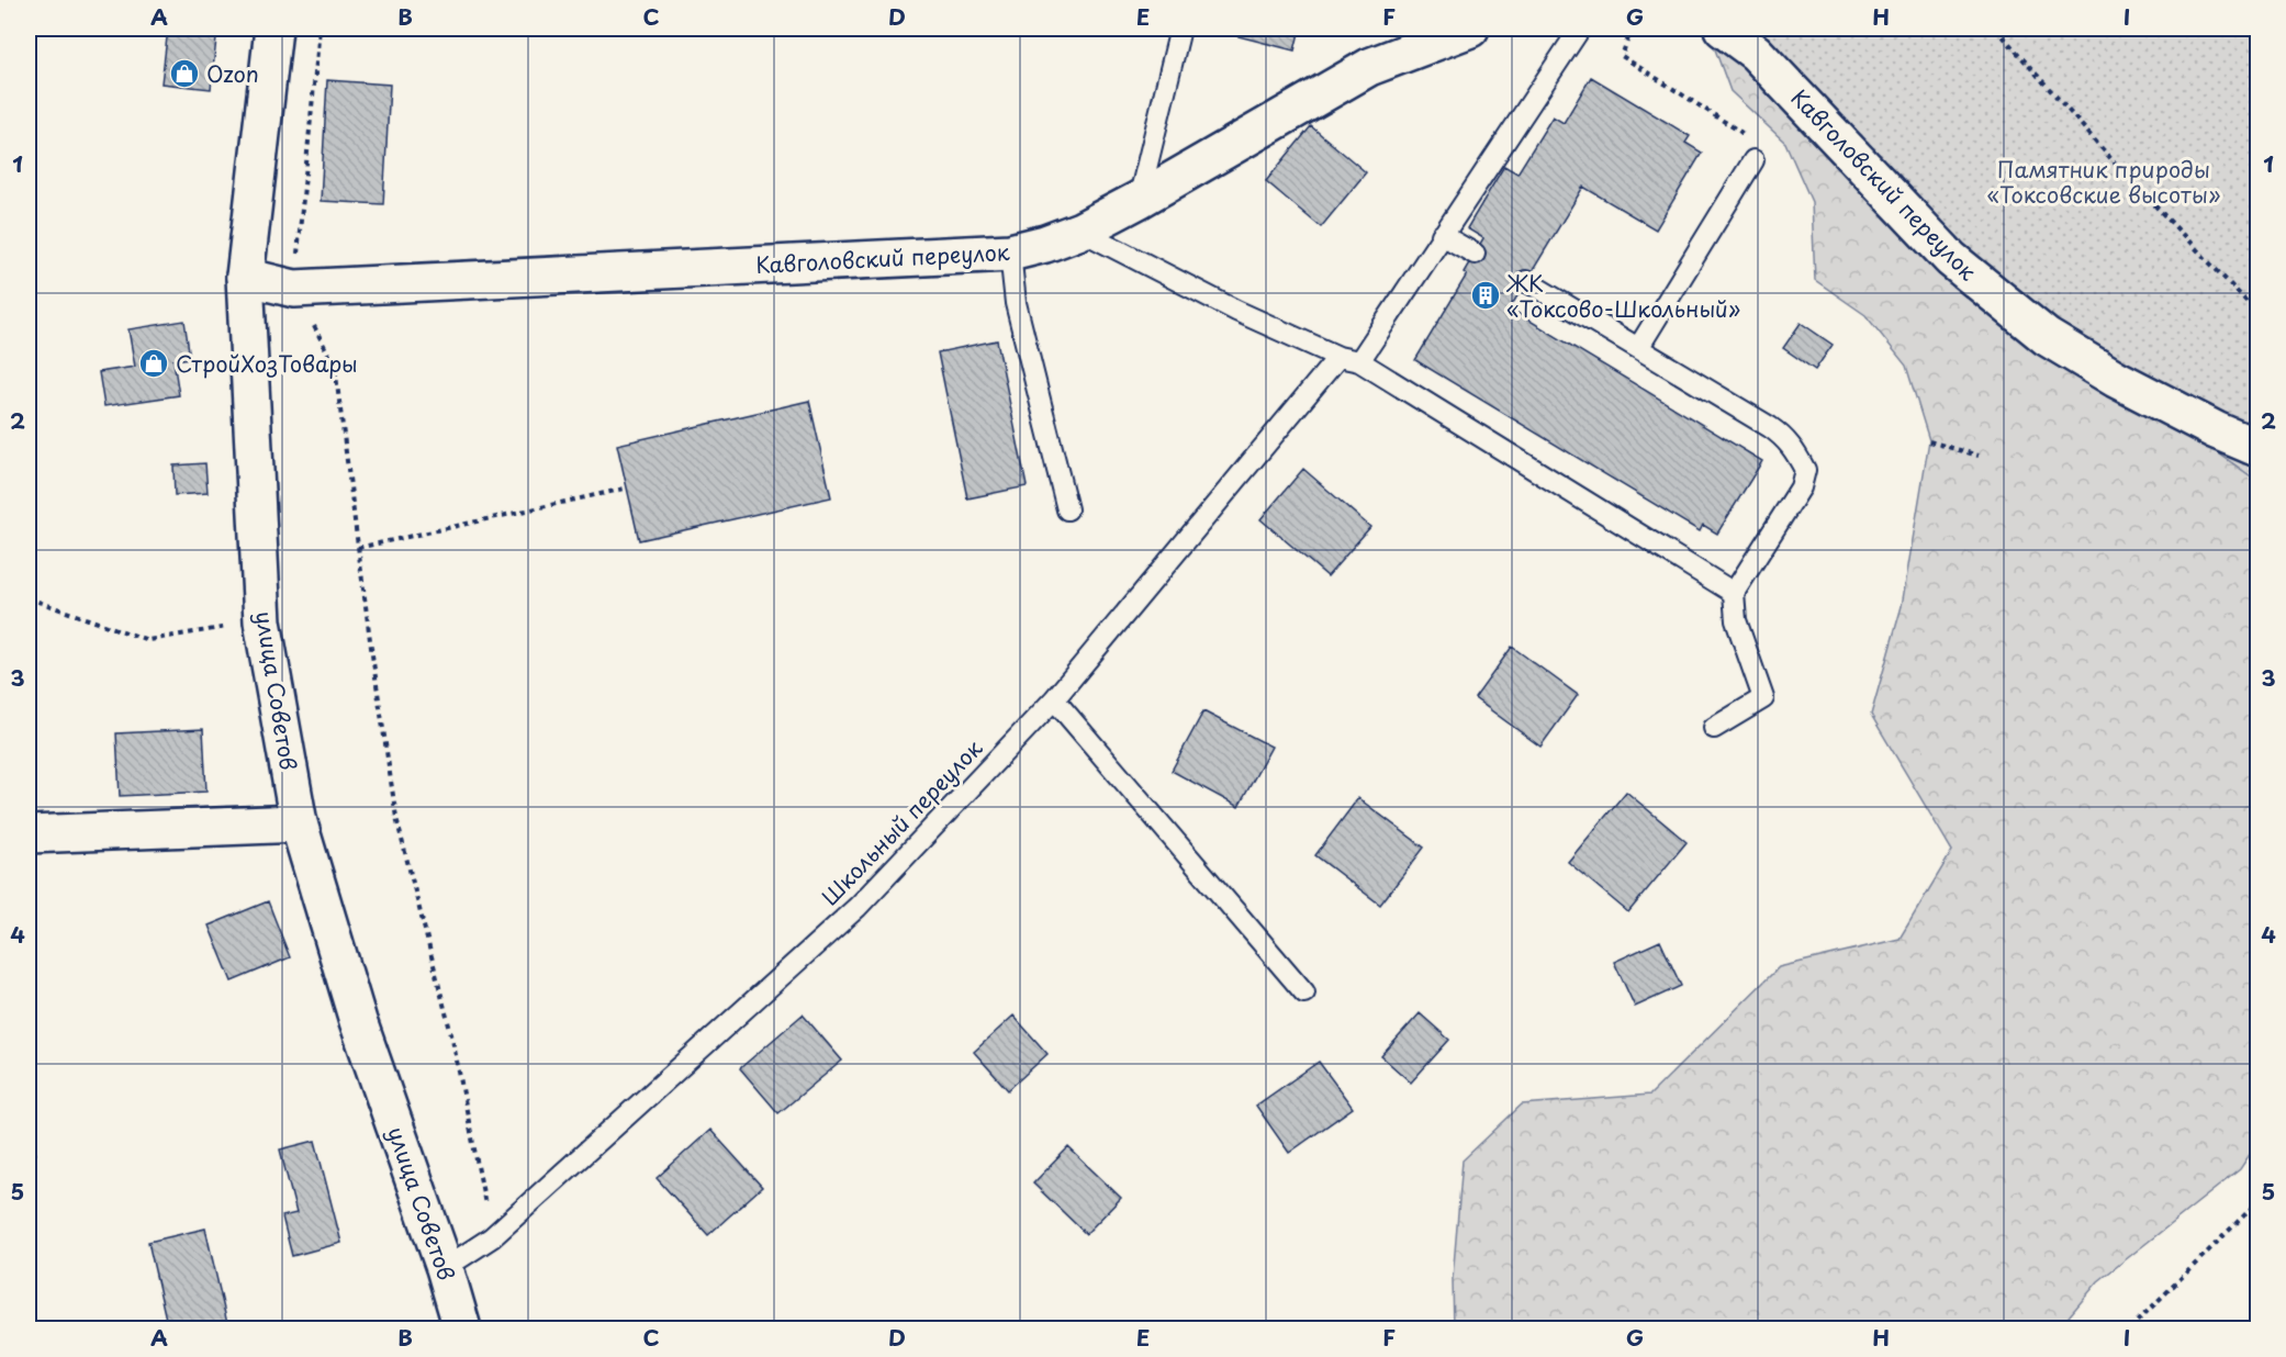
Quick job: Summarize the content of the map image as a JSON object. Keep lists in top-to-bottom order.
{
  "streets": {
    "street": ["Кавголовский переулок", "улица Советов"],
    "lane": ["Школьный переулок"]
  },
  "crossings": [
    ["Кавголовский переулок", "улица Советов"],
    ["улица Советов", "Школьный переулок"]
  ],
  "parks": ["Памятник природы «Токсовские высоты»"],
  "places": {
    "shop": ["Ozon", "СтройХозТовары"],
    "building": ["ЖК «Токсово-Школьный»"]
  },
  "grid": {
    "columns": [
      "A",
      "B",
      "C",
      "D",
      "E",
      "F",
      "G",
      "H",
      "I"
    ],
    "rows": [
      "1",
      "2",
      "3",
      "4",
      "5"
    ]
  }
}
